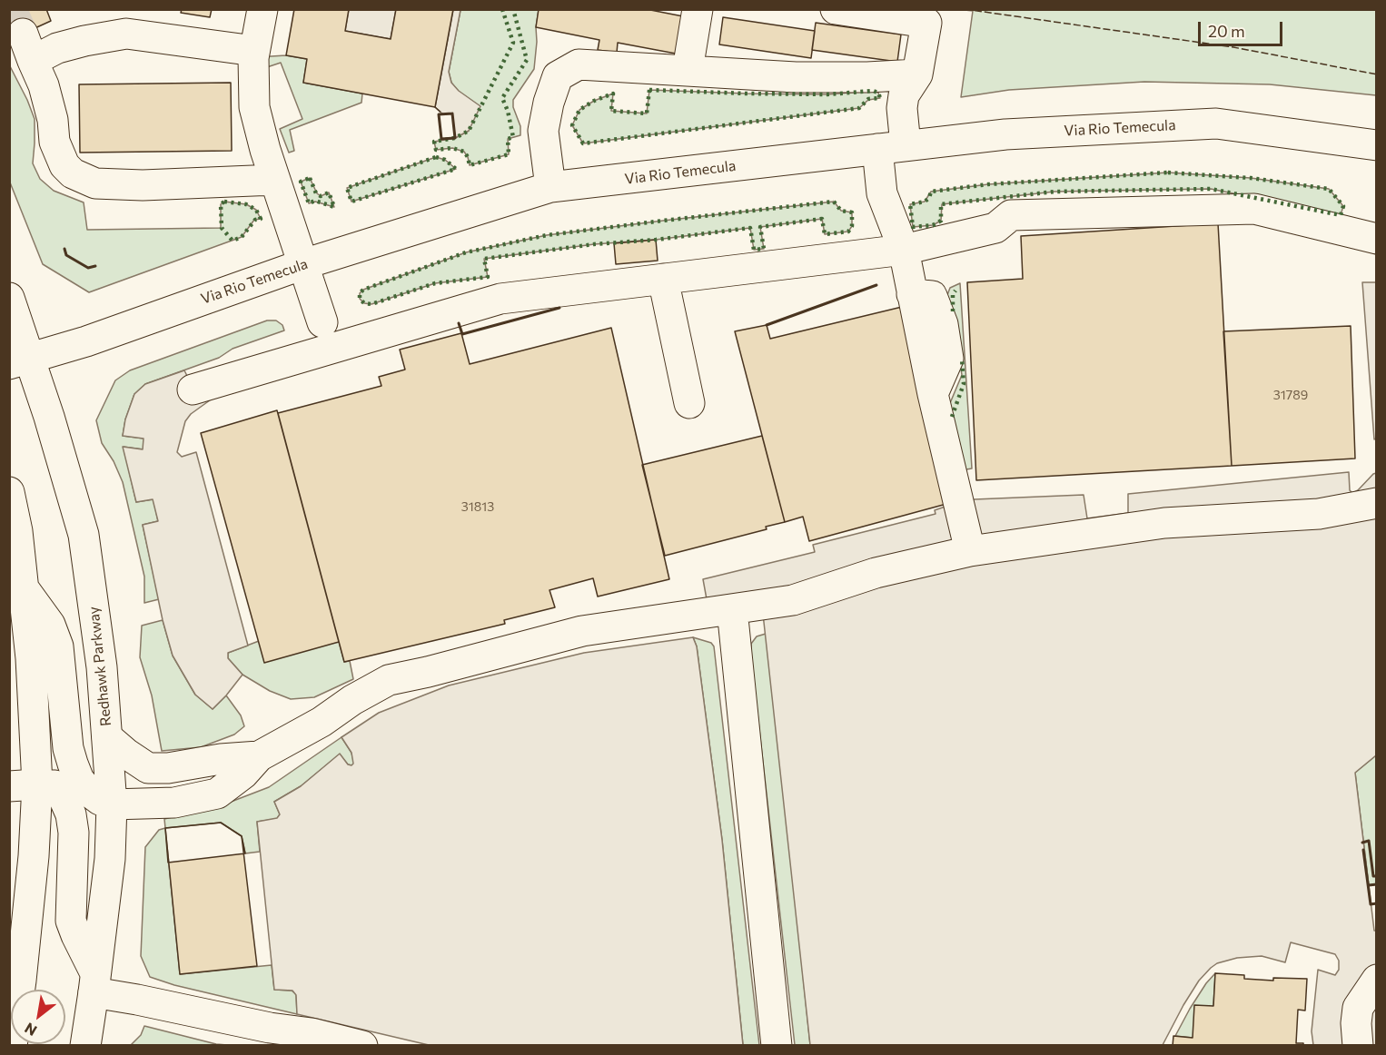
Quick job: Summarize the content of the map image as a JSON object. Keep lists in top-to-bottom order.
{
  "streets": {
    "main road": ["Via Rio Temecula", "Redhawk Parkway"]
  },
  "crossings": [
    ["Via Rio Temecula", "Redhawk Parkway"]
  ],
  "house_numbers": ["31789", "31813"],
  "scale_bar": "20 m",
  "north": "bottom left"
}
